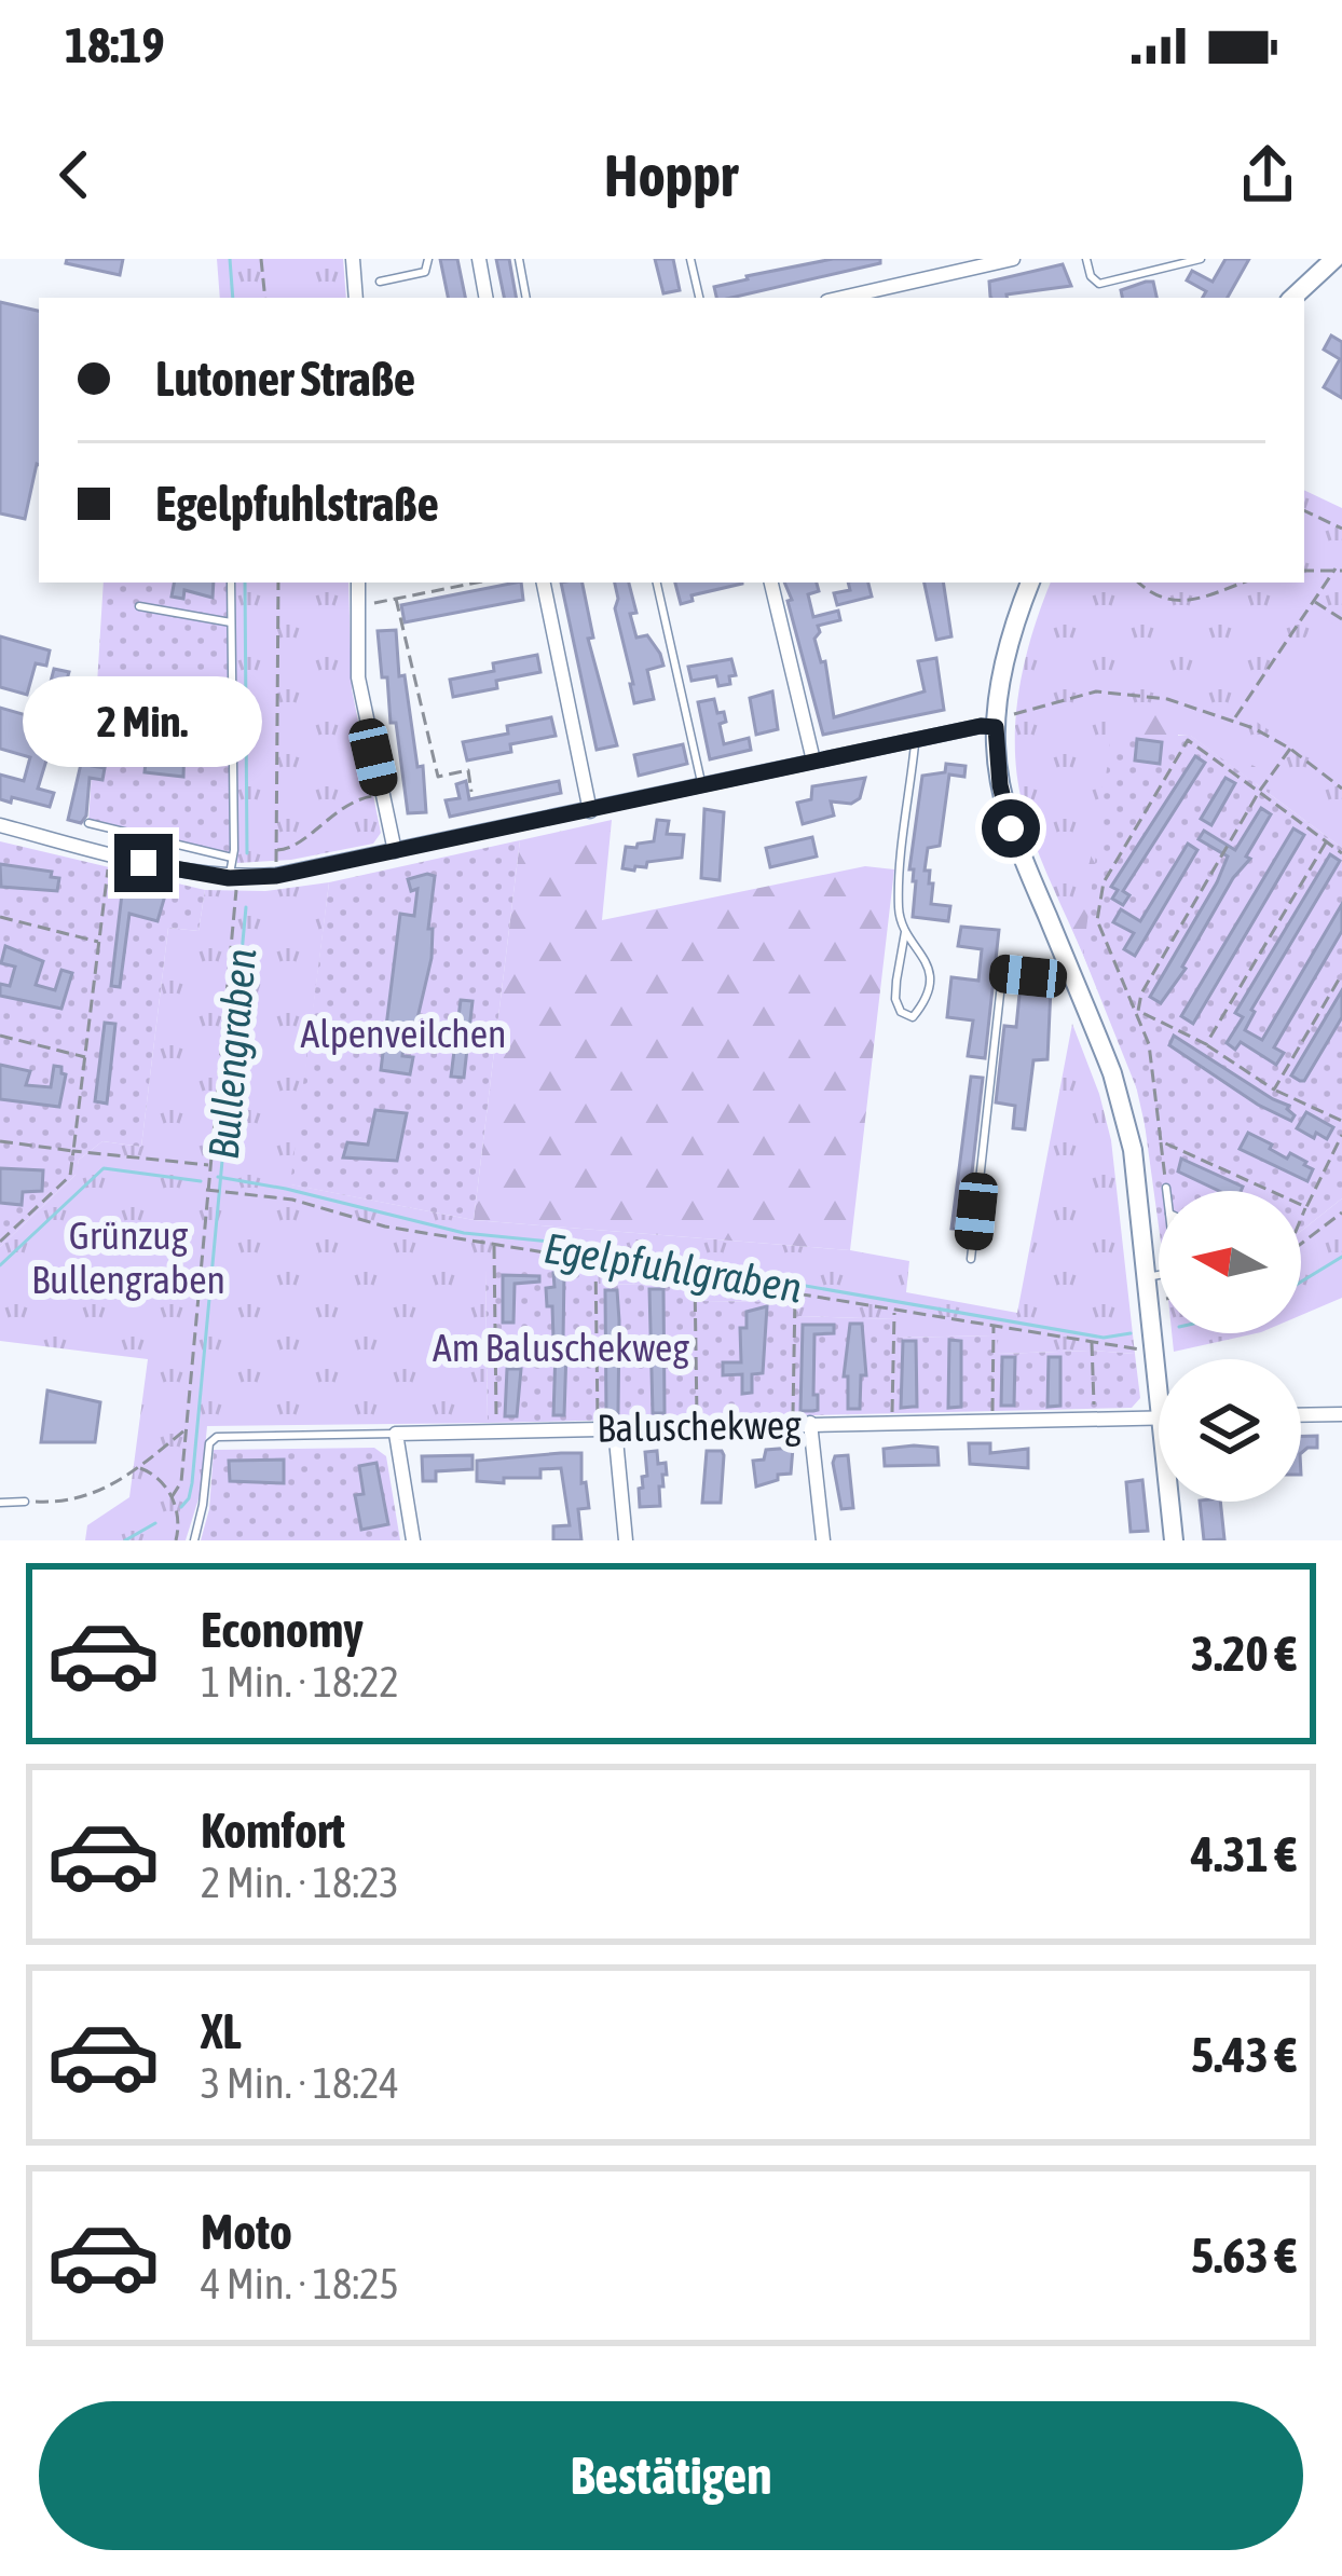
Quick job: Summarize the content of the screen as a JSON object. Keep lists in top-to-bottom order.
{
  "streets": {
    "street": ["Baluschekweg"]
  },
  "water": ["Bullengraben", "Egelpfuhlgraben"],
  "parks": ["Alpenveilchen", "Grünzug Bullengraben", "Am Baluschekweg"],
  "north": "left",
  "page": {
    "status": "18:19",
    "header": "Hoppr",
    "banner": ["Lutoner Straße", "Egelpfuhlstraße"],
    "bubble": "2 Min.",
    "list": [
      {
        "name": "Economy",
        "note": "1 Min. · 18:22",
        "value": "3.20 €"
      },
      {
        "name": "Komfort",
        "note": "2 Min. · 18:23",
        "value": "4.31 €"
      },
      {
        "name": "XL",
        "note": "3 Min. · 18:24",
        "value": "5.43 €"
      },
      {
        "name": "Moto",
        "note": "4 Min. · 18:25",
        "value": "5.63 €"
      }
    ],
    "buttons": "Bestätigen"
  }
}
